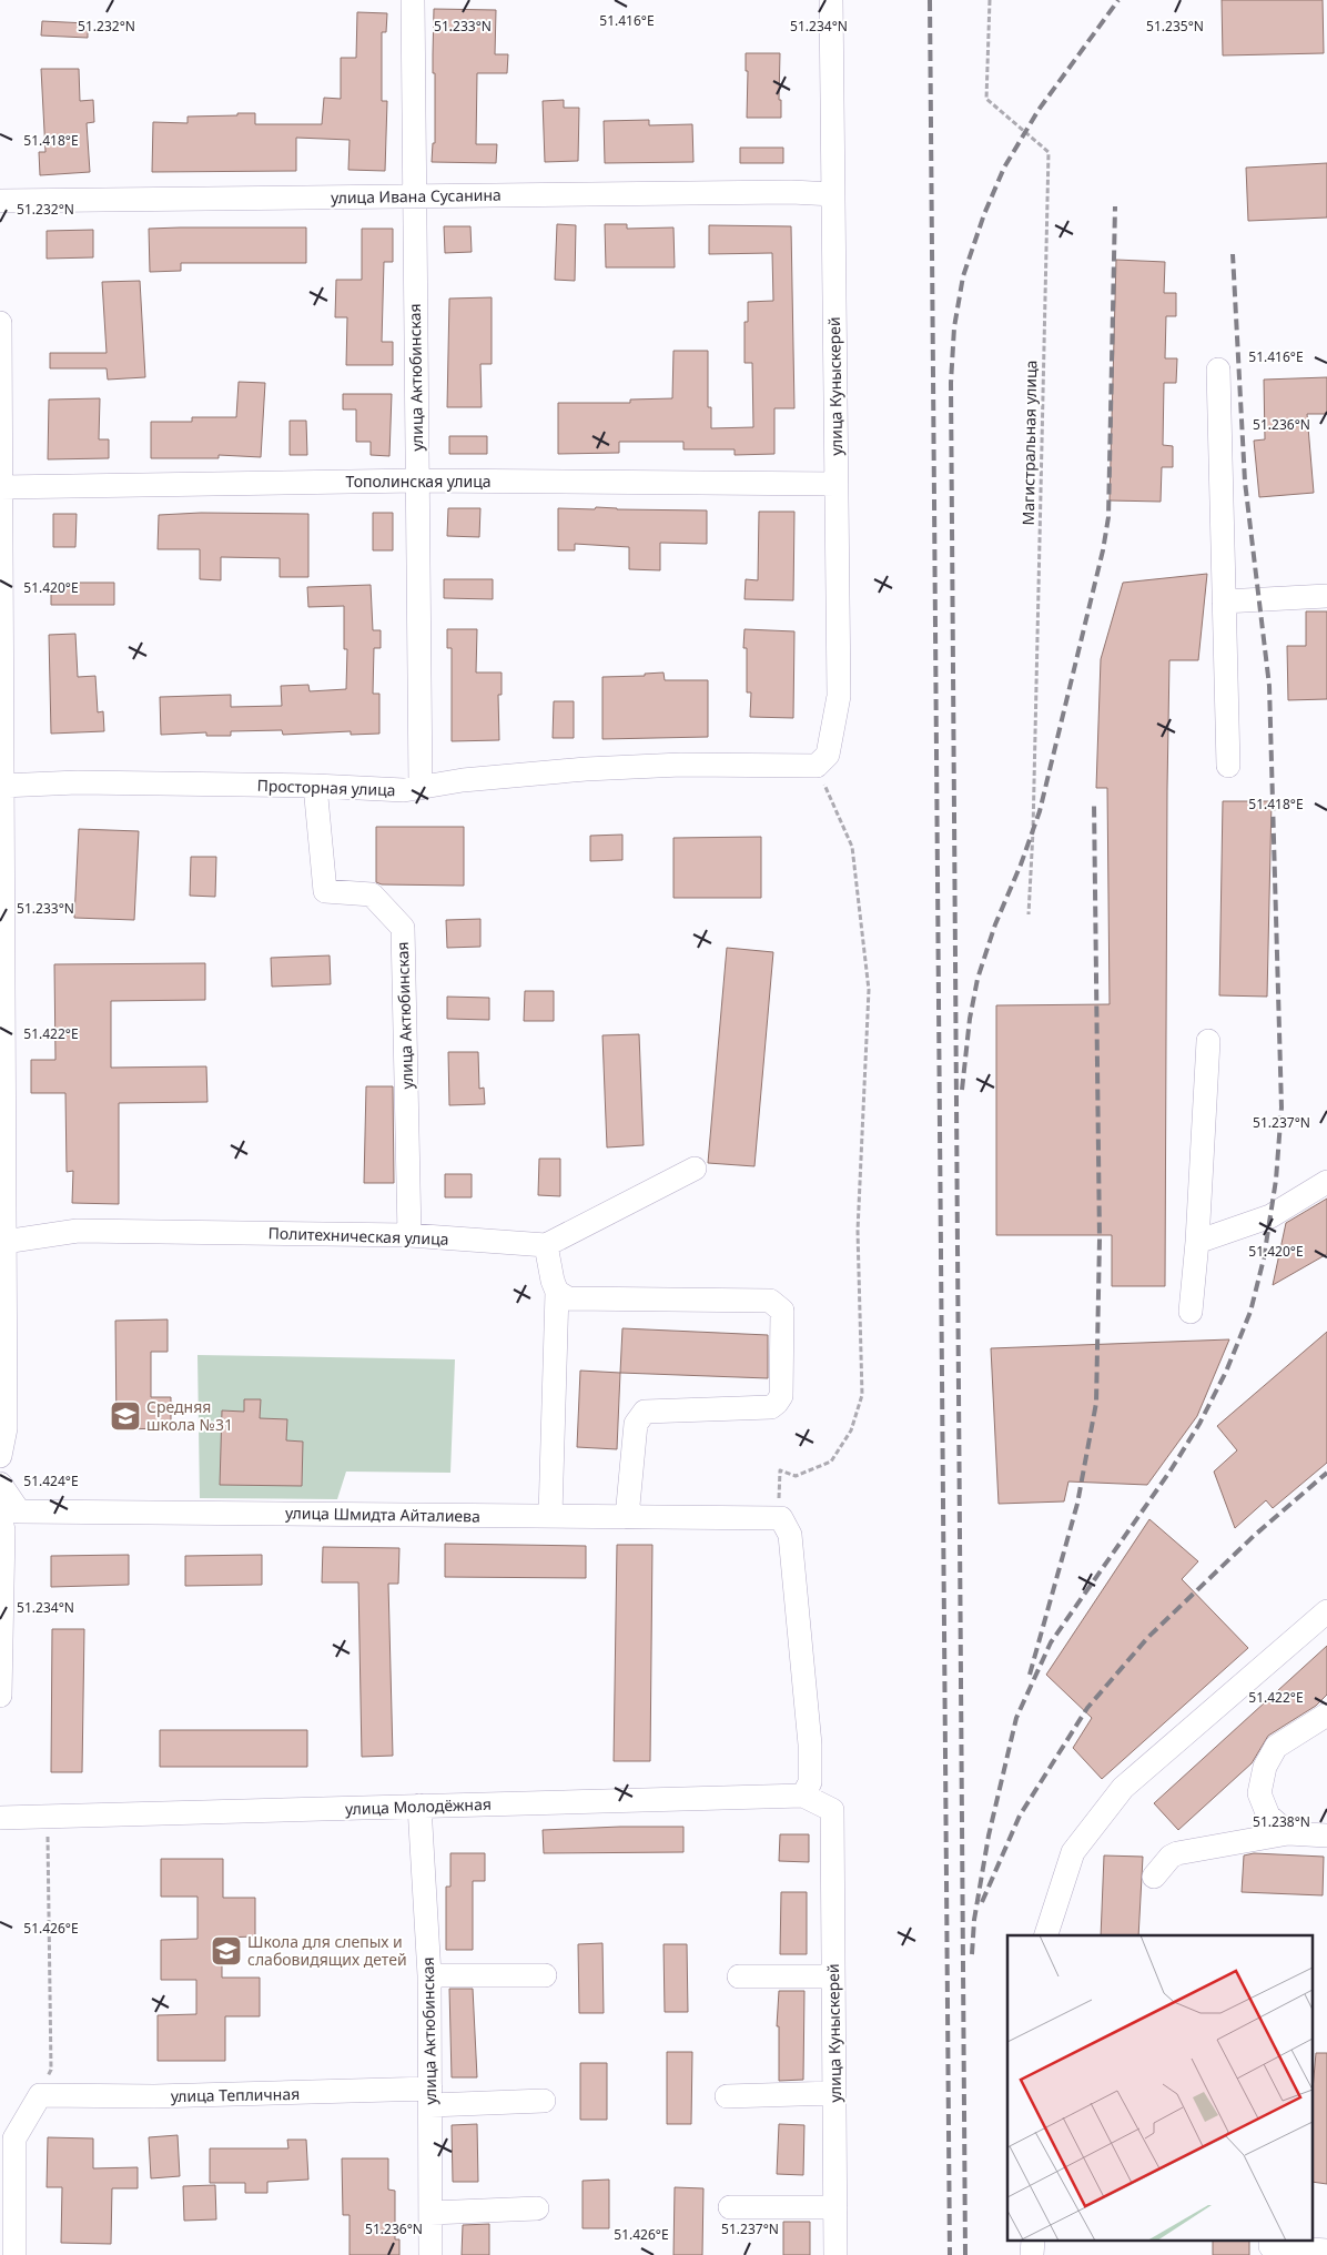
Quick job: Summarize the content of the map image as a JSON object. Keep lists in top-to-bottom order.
{
  "streets": {
    "street": [
      "улица Ивана Сусанина",
      "улица Актюбинская",
      "улица Куныскерей",
      "Тополинская улица",
      "Просторная улица",
      "Политехническая улица",
      "улица Шмидта Айталиева",
      "улица Молодёжная",
      "улица Тепличная"
    ],
    "path": ["Магистральная улица"]
  },
  "crossings": [
    ["улица Ивана Сусанина", "улица Актюбинская"],
    ["улица Ивана Сусанина", "улица Куныскерей"],
    ["улица Актюбинская", "Тополинская улица"],
    ["улица Актюбинская", "Просторная улица"],
    ["улица Актюбинская", "Политехническая улица"],
    ["улица Актюбинская", "улица Молодёжная"],
    ["улица Актюбинская", "улица Тепличная"],
    ["улица Куныскерей", "Тополинская улица"],
    ["улица Куныскерей", "Просторная улица"],
    ["улица Куныскерей", "улица Молодёжная"]
  ],
  "places": {
    "school or university": ["Средняя школа №31", "Школа для слепых и слабовидящих детей"]
  },
  "coordinates": [
    "51.416°E",
    "51.232°N",
    "51.233°N",
    "51.234°N",
    "51.235°N",
    "51.418°E",
    "51.236°N",
    "51.420°E",
    "51.422°E",
    "51.237°N",
    "51.424°E",
    "51.238°N",
    "51.426°E"
  ]
}
